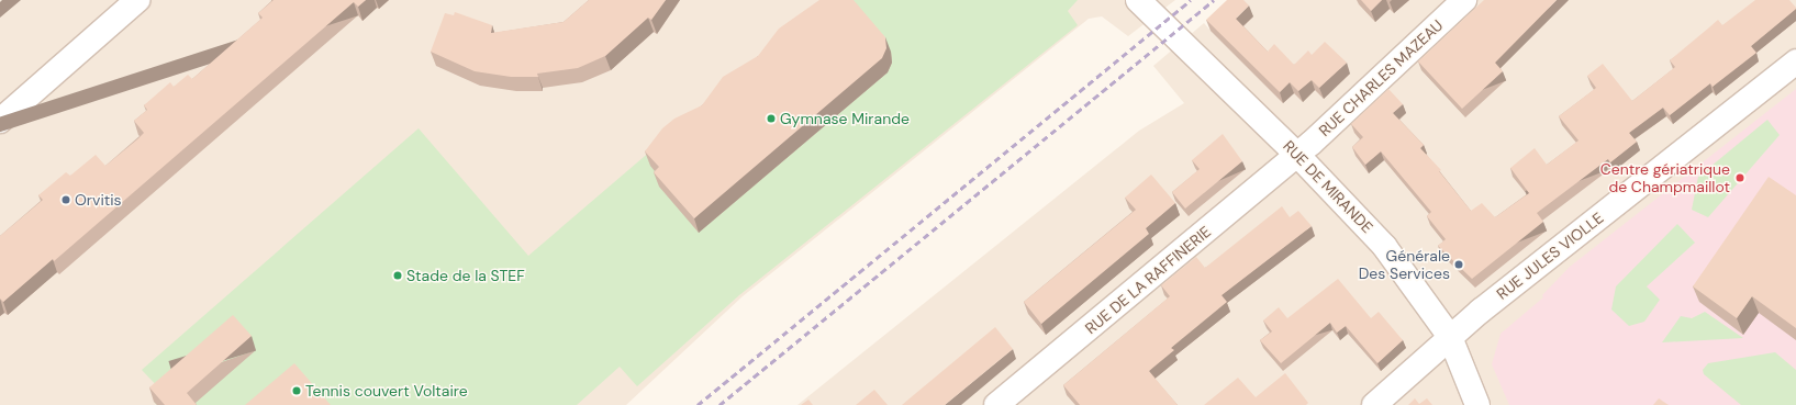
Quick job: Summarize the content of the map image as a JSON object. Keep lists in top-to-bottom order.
{
  "streets": {
    "street": [
      "RUE CHARLES MAZEAU",
      "RUE DE MIRANDE",
      "RUE JULES VIOLLE",
      "RUE DE LA RAFFINERIE"
    ]
  },
  "crossings": [
    ["RUE CHARLES MAZEAU", "RUE DE MIRANDE"],
    ["RUE CHARLES MAZEAU", "RUE DE LA RAFFINERIE"],
    ["RUE DE MIRANDE", "RUE JULES VIOLLE"],
    ["RUE DE MIRANDE", "RUE DE LA RAFFINERIE"]
  ],
  "places": [
    "Gymnase Mirande",
    "Centre gériatrique de Champmaillot",
    "Orvitis",
    "Générale Des Services",
    "Stade de la STEF",
    "Tennis couvert Voltaire"
  ]
}
